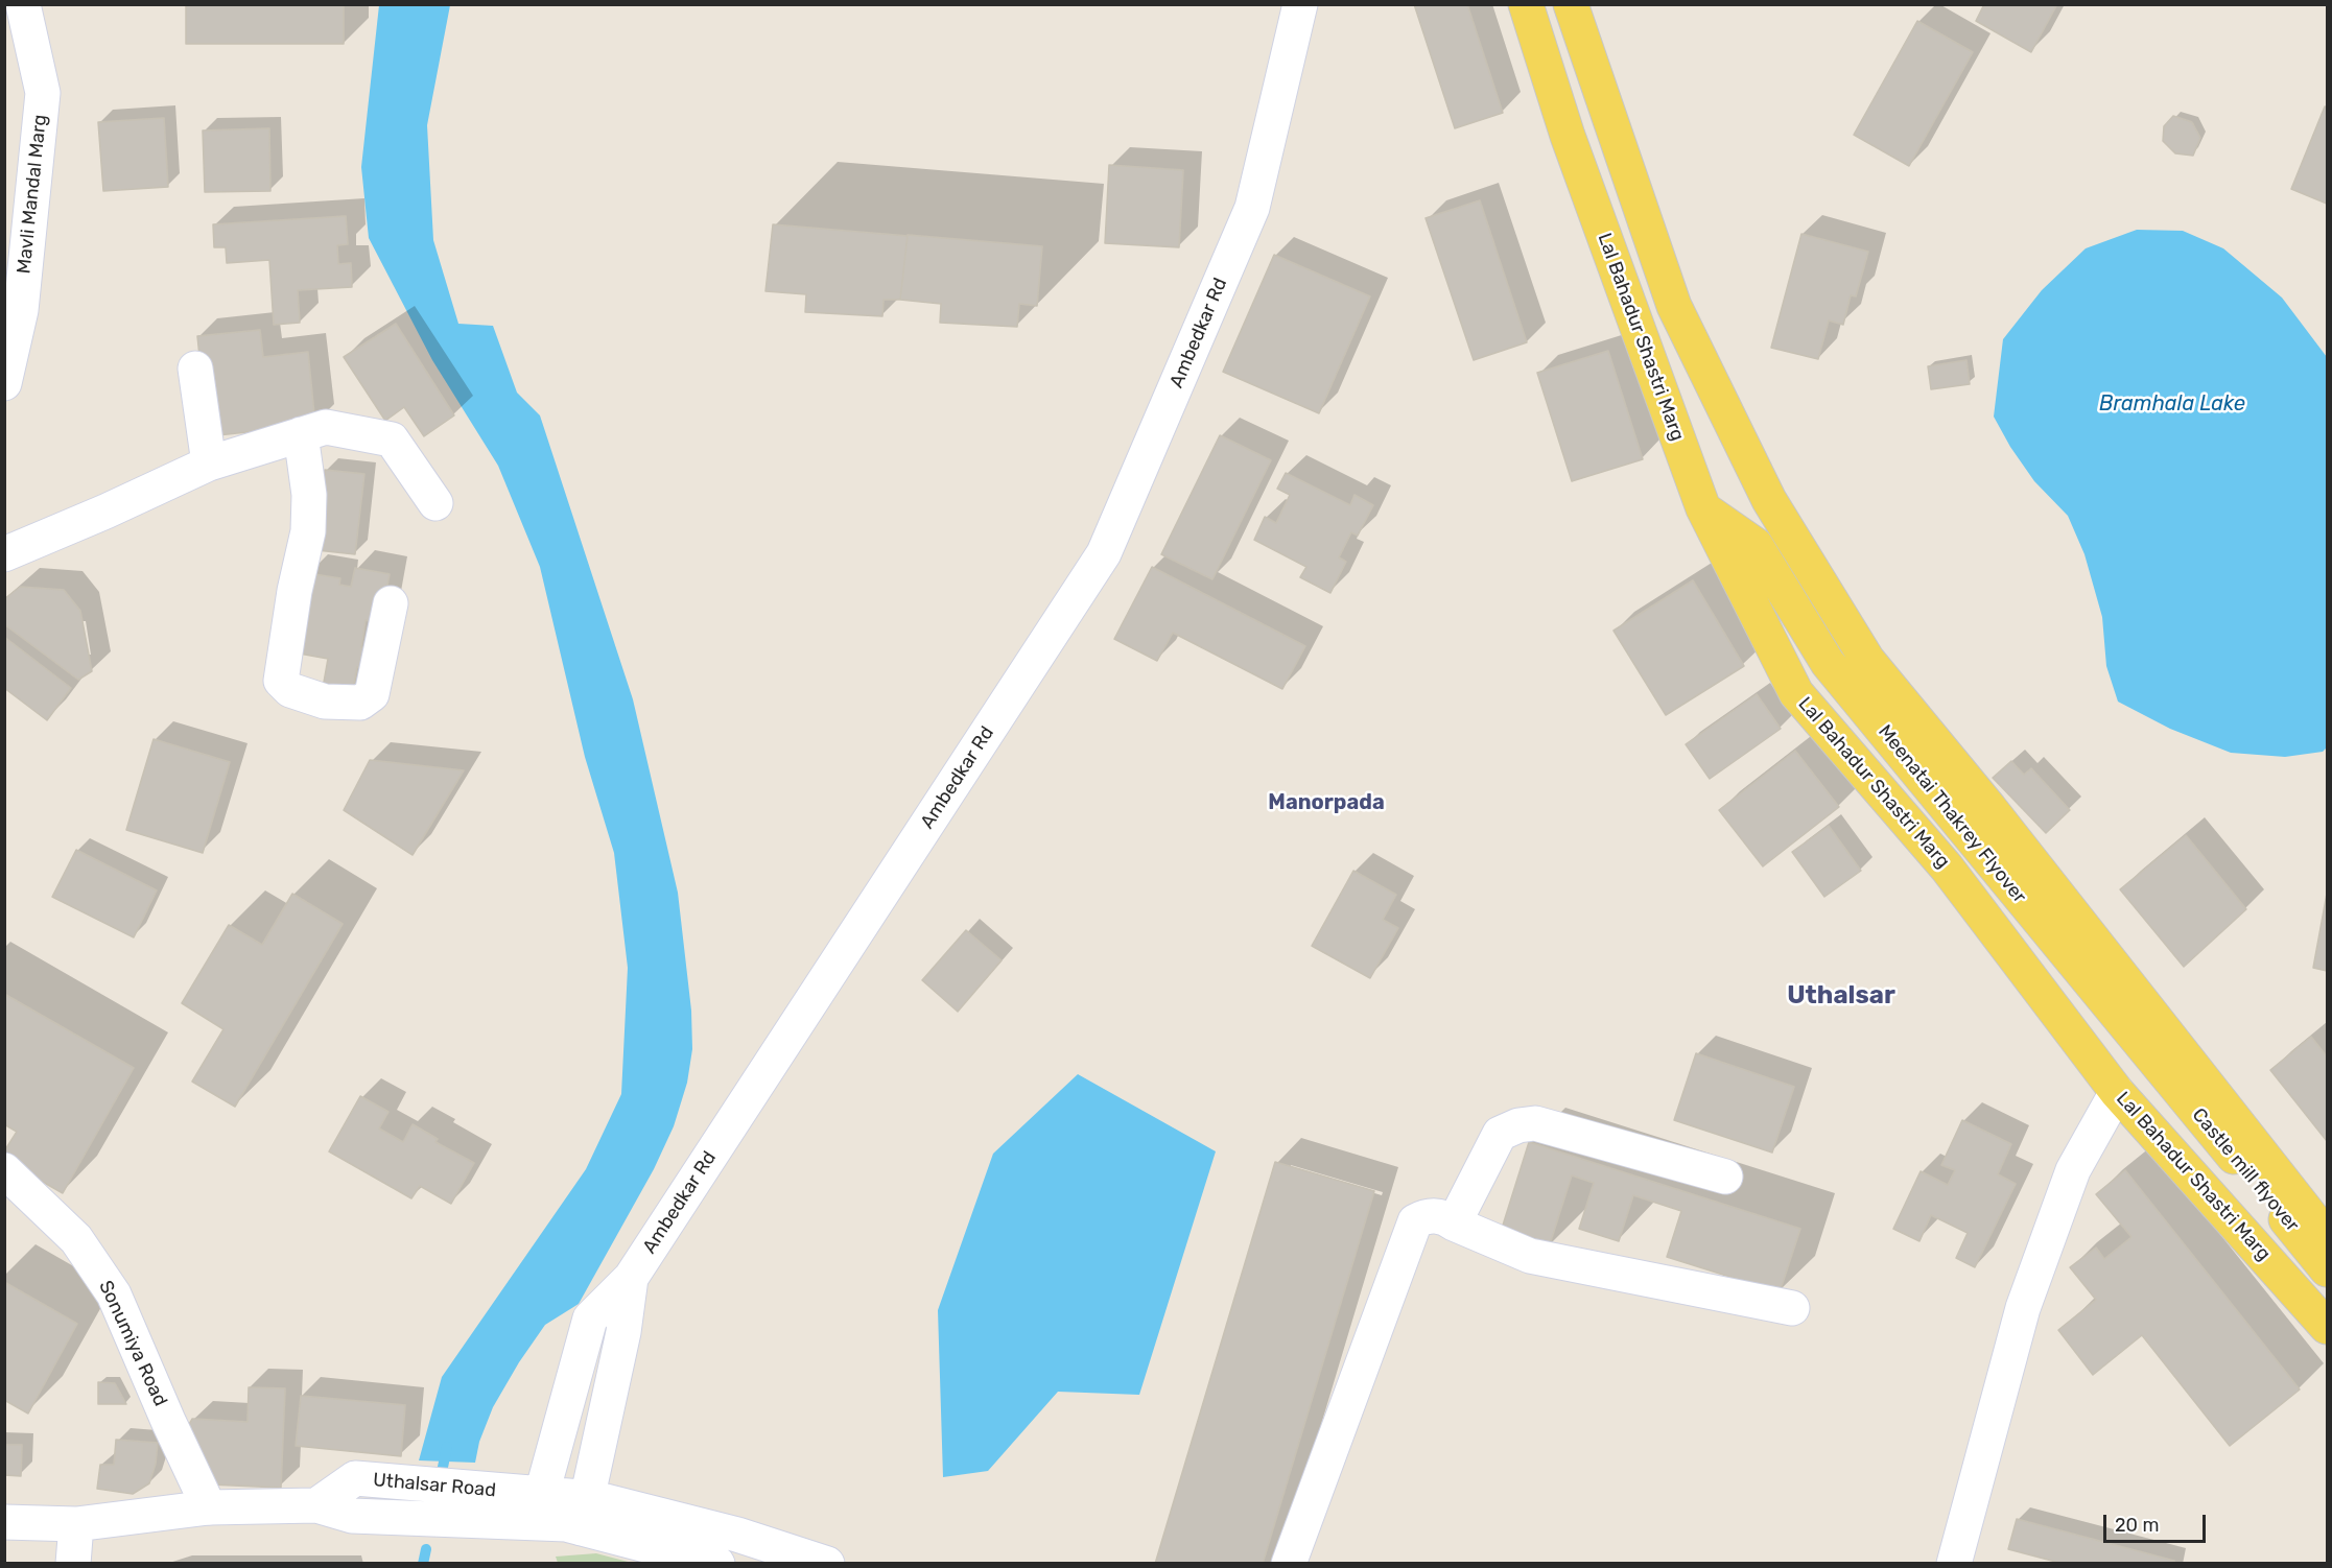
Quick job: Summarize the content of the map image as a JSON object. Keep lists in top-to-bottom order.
{
  "streets": {
    "main road": ["Lal Bahadur Shastri Marg", "Meenatai Thakrey Flyover", "Castle mill flyover"],
    "street": [
      "Mavli Mandal Marg",
      "Ambedkar Rd",
      "Sonumiya Road",
      "Uthalsar Road"
    ]
  },
  "crossings": [
    ["Ambedkar Rd", "Uthalsar Road"],
    ["Lal Bahadur Shastri Marg", "Meenatai Thakrey Flyover"],
    ["Meenatai Thakrey Flyover", "Castle mill flyover"],
    ["Sonumiya Road", "Uthalsar Road"]
  ],
  "districts": ["Manorpada", "Uthalsar"],
  "water": ["Bramhala Lake"],
  "scale_bar": "20 m"
}
